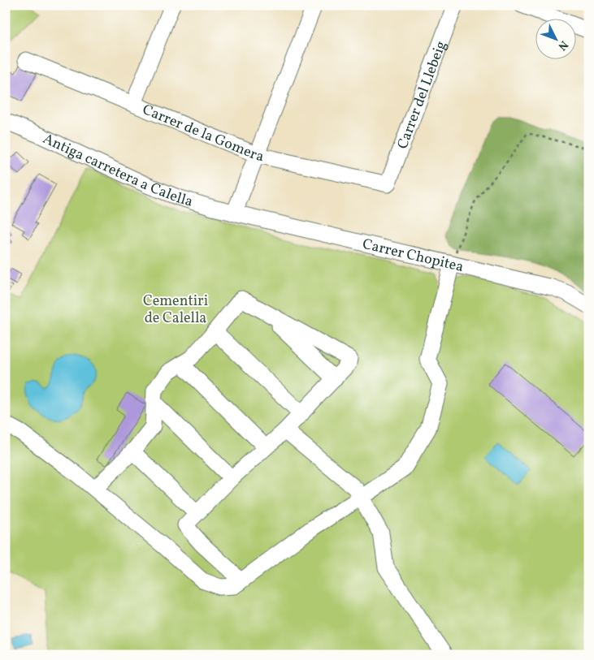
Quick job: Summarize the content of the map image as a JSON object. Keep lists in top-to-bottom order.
{
  "streets": {
    "street": [
      "Carrer del Llebeig",
      "Carrer de la Gomera",
      "Antiga carretera a Calella",
      "Carrer Chopitea"
    ]
  },
  "crossings": [
    ["Carrer del Llebeig", "Carrer de la Gomera"],
    ["Antiga carretera a Calella", "Carrer Chopitea"]
  ],
  "parks": ["Cementiri de Calella"],
  "north": "bottom right"
}
